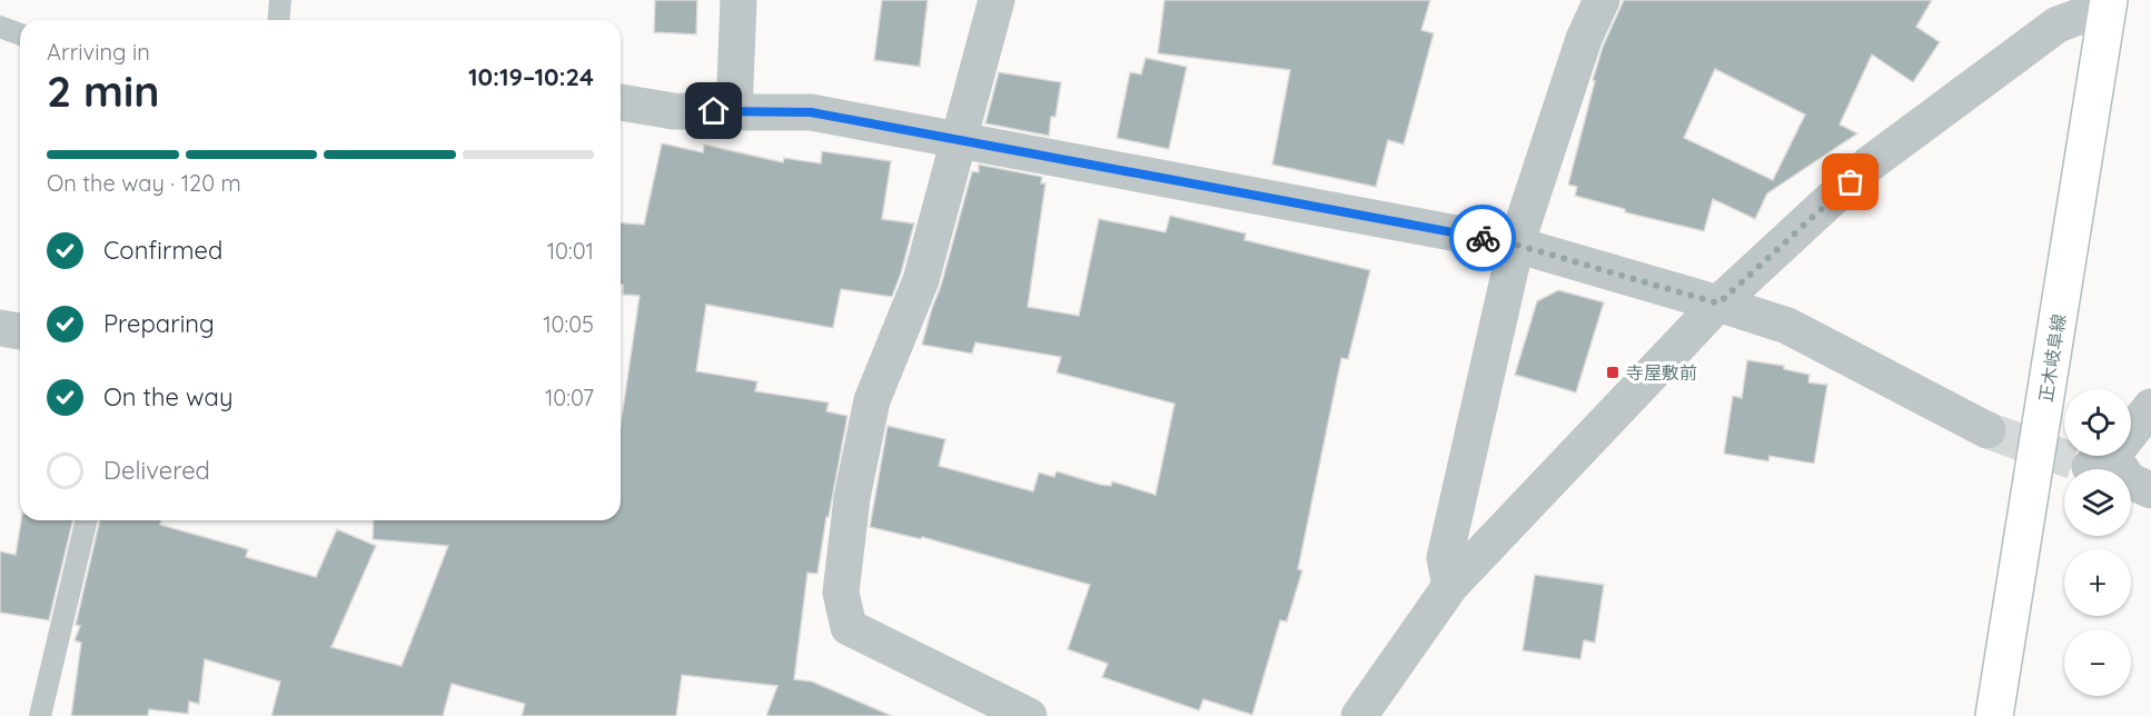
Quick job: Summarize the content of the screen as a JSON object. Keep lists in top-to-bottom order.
{
  "streets": {
    "main road": ["正木岐阜線"]
  },
  "places": {
    "transit": ["寺屋敷前"]
  },
  "page": {
    "heading": ["2 min", "Arriving in", "10:19–10:24"],
    "bar": "On the way · 120 m",
    "list": [
      ["Confirmed", "10:01"],
      ["Preparing", "10:05"],
      ["On the way", "10:07"],
      "Delivered"
    ],
    "map_buttons": ["+", "−"]
  }
}
